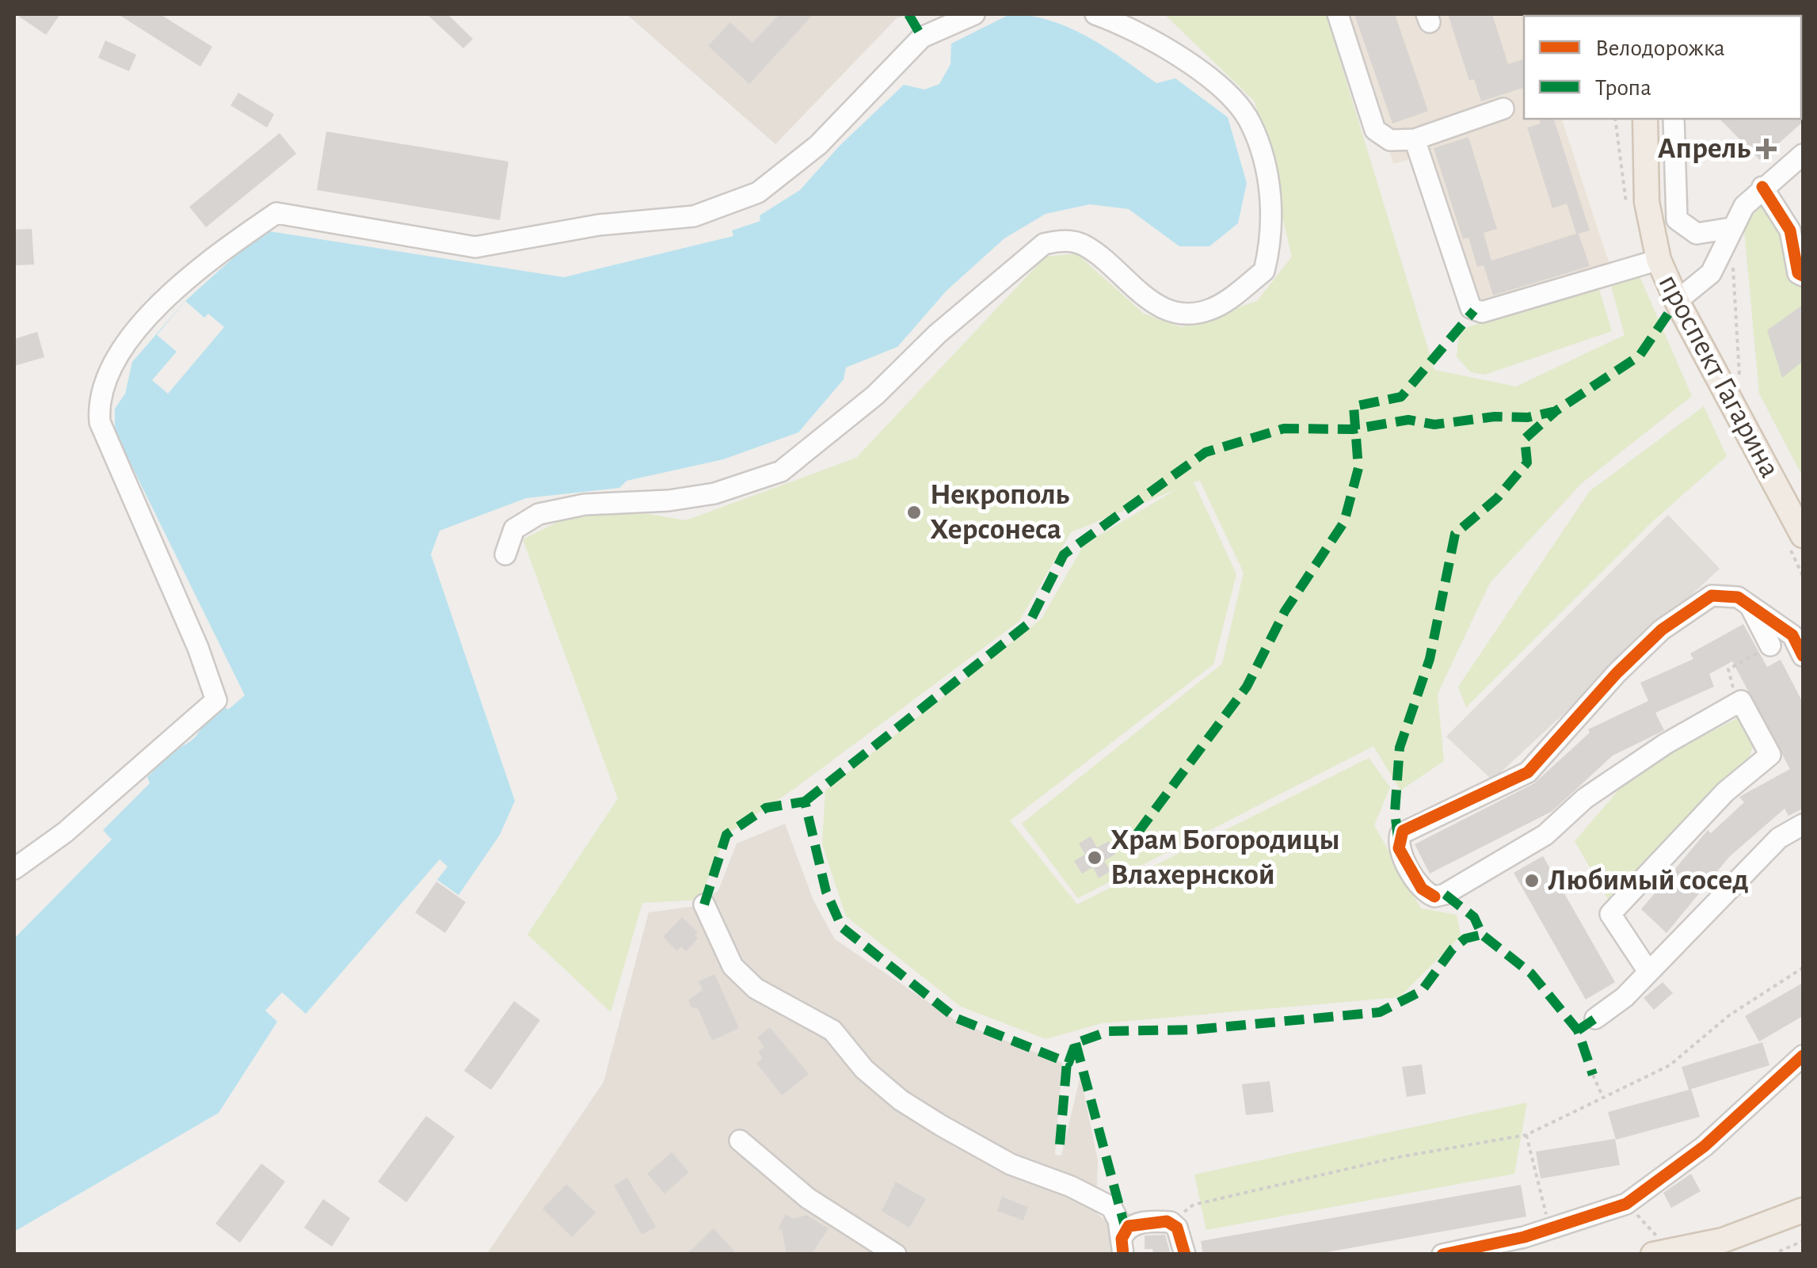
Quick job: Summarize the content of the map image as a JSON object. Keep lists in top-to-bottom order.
{
  "streets": {
    "main road": ["проспект Гагарина"]
  },
  "places": {
    "health": ["Апрель"],
    "other": ["Некрополь Херсонеса", "Храм Богородицы Влахернской", "Любимый сосед"]
  },
  "legend": ["Велодорожка", "Тропа"]
}
